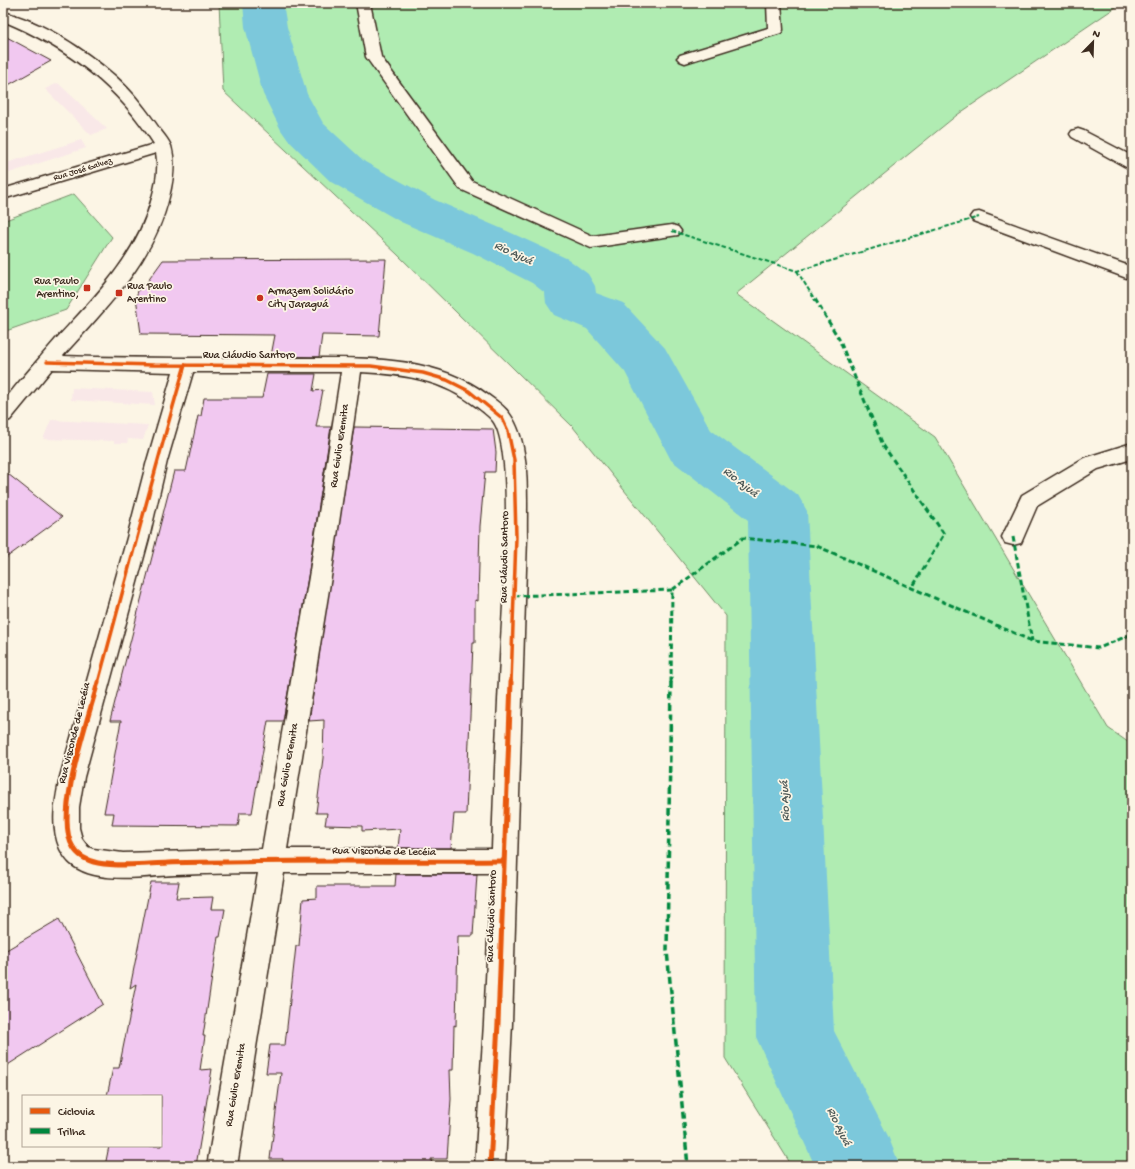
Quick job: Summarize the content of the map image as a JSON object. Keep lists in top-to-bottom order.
{
  "streets": {
    "street": [
      "Rua José Galvez",
      "Rua Cláudio Santoro",
      "Rua Giulio Eremita",
      "Rua Visconde de Lecéia"
    ]
  },
  "crossings": [
    ["Rua Cláudio Santoro", "Rua Giulio Eremita"],
    ["Rua Cláudio Santoro", "Rua Visconde de Lecéia"],
    ["Rua Giulio Eremita", "Rua Visconde de Lecéia"]
  ],
  "water": ["Rio Ajuá"],
  "places": {
    "transit": ["Rua Paulo Arentino,", "Rua Paulo Arentino"],
    "other": ["Armazem Solidário City Jaraguá"]
  },
  "legend": ["Ciclovia", "Trilha"],
  "north": "top right"
}
